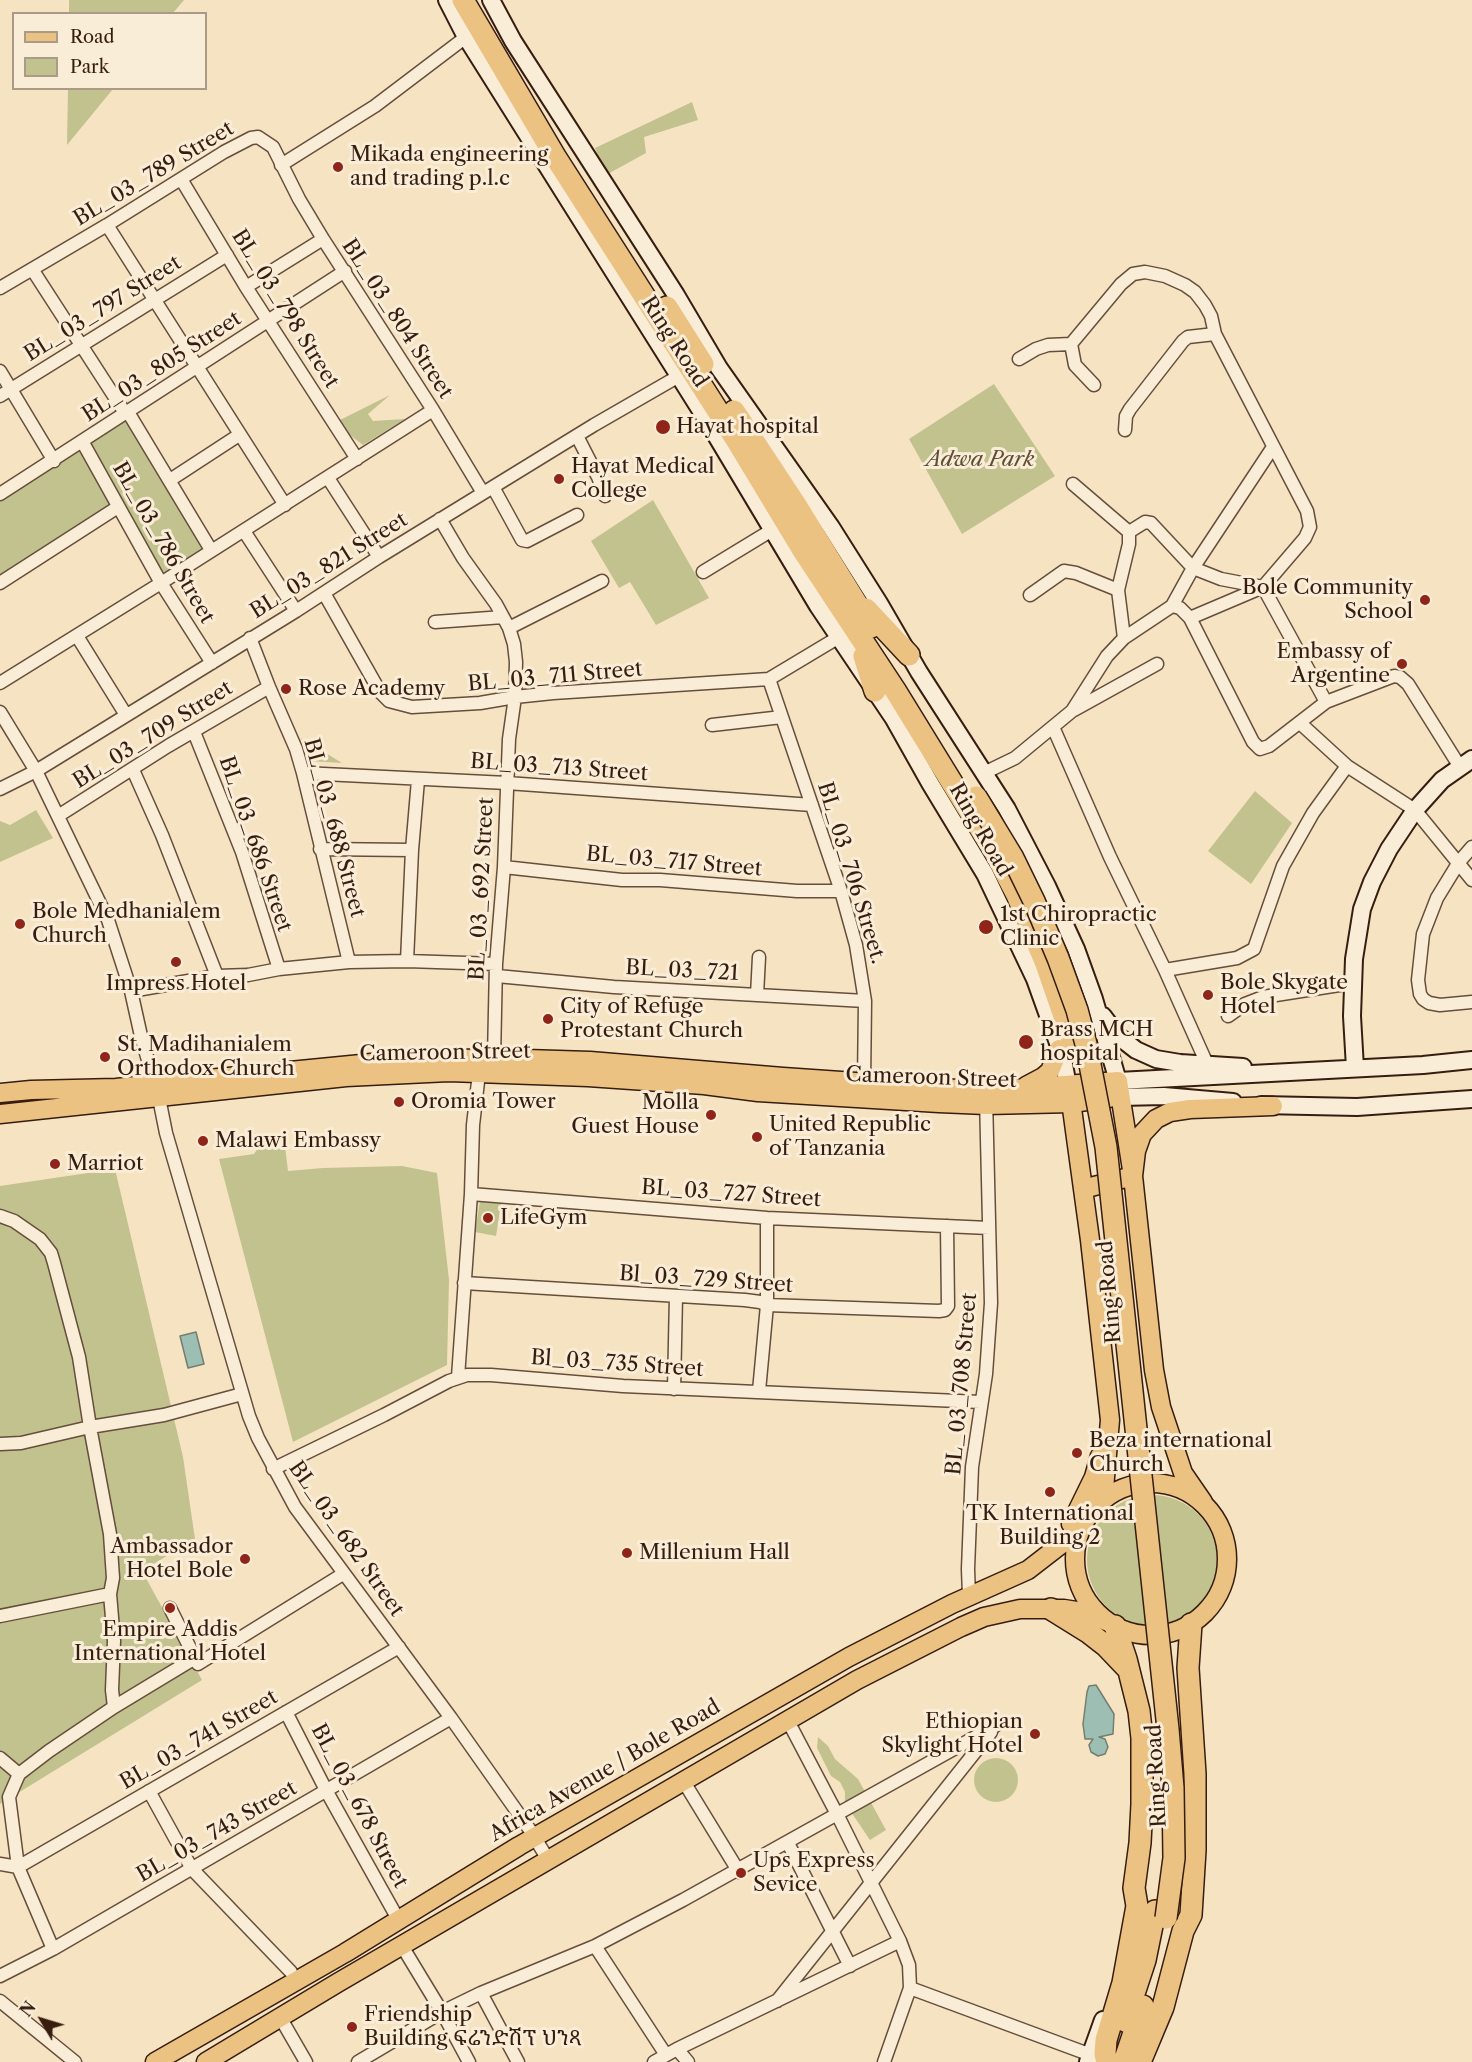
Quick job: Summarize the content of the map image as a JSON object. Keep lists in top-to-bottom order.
{
  "streets": {
    "highway": ["Ring Road"],
    "main road": ["Cameroon Street", "Africa Avenue / Bole Road"],
    "street": [
      "BL_03_789 Street",
      "BL_03_797 Street",
      "BL_03_798 Street",
      "BL_03_804 Street",
      "BL_03_805 Street",
      "BL_03_786 Street",
      "BL_03_821 Street",
      "BL_03_711 Street",
      "BL_03_709 Street",
      "BL_03_713 Street",
      "BL_03_688 Street",
      "BL_03_686 Street",
      "BL_03_717 Street",
      "BL_03_706 Street.",
      "BL_03_692 Street",
      "BL_03_721",
      "BL_03_727 Street",
      "Bl_03_729 Street",
      "Bl_03_735 Street",
      "BL_03_708 Street",
      "BL_03_682 Street",
      "BL_03_741 Street",
      "BL_03_678 Street",
      "BL_03_743 Street"
    ]
  },
  "crossings": [
    ["BL_03_789 Street", "BL_03_798 Street"],
    ["BL_03_789 Street", "BL_03_804 Street"],
    ["BL_03_797 Street", "BL_03_798 Street"],
    ["BL_03_798 Street", "BL_03_805 Street"],
    ["BL_03_804 Street", "BL_03_805 Street"],
    ["BL_03_804 Street", "BL_03_821 Street"],
    ["Ring Road", "BL_03_821 Street"],
    ["Ring Road", "BL_03_711 Street"],
    ["Ring Road", "Cameroon Street"],
    ["Ring Road", "Africa Avenue / Bole Road"],
    ["BL_03_805 Street", "BL_03_786 Street"],
    ["BL_03_786 Street", "BL_03_821 Street"],
    ["BL_03_821 Street", "BL_03_711 Street"],
    ["BL_03_821 Street", "BL_03_688 Street"],
    ["BL_03_821 Street", "BL_03_692 Street"],
    ["BL_03_821 Street", "BL_03_682 Street"],
    ["BL_03_711 Street", "BL_03_706 Street."],
    ["BL_03_711 Street", "BL_03_692 Street"],
    ["BL_03_709 Street", "BL_03_688 Street"],
    ["BL_03_709 Street", "BL_03_686 Street"],
    ["BL_03_709 Street", "BL_03_682 Street"],
    ["BL_03_713 Street", "BL_03_688 Street"],
    ["BL_03_713 Street", "BL_03_706 Street."],
    ["BL_03_713 Street", "BL_03_692 Street"],
    ["BL_03_688 Street", "BL_03_721"],
    ["BL_03_686 Street", "BL_03_721"],
    ["BL_03_717 Street", "BL_03_706 Street."],
    ["BL_03_717 Street", "BL_03_692 Street"],
    ["BL_03_706 Street.", "BL_03_721"],
    ["BL_03_706 Street.", "Cameroon Street"],
    ["BL_03_692 Street", "BL_03_721"],
    ["BL_03_692 Street", "Cameroon Street"],
    ["BL_03_721", "BL_03_682 Street"],
    ["Cameroon Street", "BL_03_708 Street"],
    ["Cameroon Street", "BL_03_682 Street"],
    ["BL_03_727 Street", "Bl_03_729 Street"],
    ["BL_03_727 Street", "BL_03_708 Street"],
    ["Bl_03_735 Street", "BL_03_708 Street"],
    ["Bl_03_735 Street", "BL_03_682 Street"],
    ["BL_03_708 Street", "Africa Avenue / Bole Road"],
    ["BL_03_682 Street", "BL_03_741 Street"],
    ["BL_03_682 Street", "Africa Avenue / Bole Road"],
    ["BL_03_682 Street", "BL_03_743 Street"],
    ["BL_03_741 Street", "BL_03_678 Street"],
    ["Africa Avenue / Bole Road", "BL_03_678 Street"],
    ["BL_03_678 Street", "BL_03_743 Street"]
  ],
  "parks": ["Adwa Park"],
  "places": [
    "Mikada engineering and trading p.l.c",
    "Hayat hospital",
    "Hayat Medical College",
    "Bole Community School",
    "Embassy of Argentine",
    "Rose Academy",
    "Bole Medhanialem Church",
    "1st Chiropractic Clinic",
    "Impress Hotel",
    "Bole Skygate Hotel",
    "City of Refuge Protestant Church",
    "Brass MCH hospital",
    "St. Madihanialem Orthodox Church",
    "Oromia Tower",
    "Molla Guest House",
    "United Republic of Tanzania",
    "Malawi Embassy",
    "Marriot",
    "LifeGym",
    "Beza international Church",
    "TK International Building 2",
    "Millenium Hall",
    "Ambassador Hotel Bole",
    "Empire Addis International Hotel",
    "Ethiopian Skylight Hotel",
    "Ups Express Sevice",
    "Friendship Building ፍሬንድሽፕ ህንጻ"
  ],
  "legend": ["Road", "Park"],
  "north": "top left"
}
